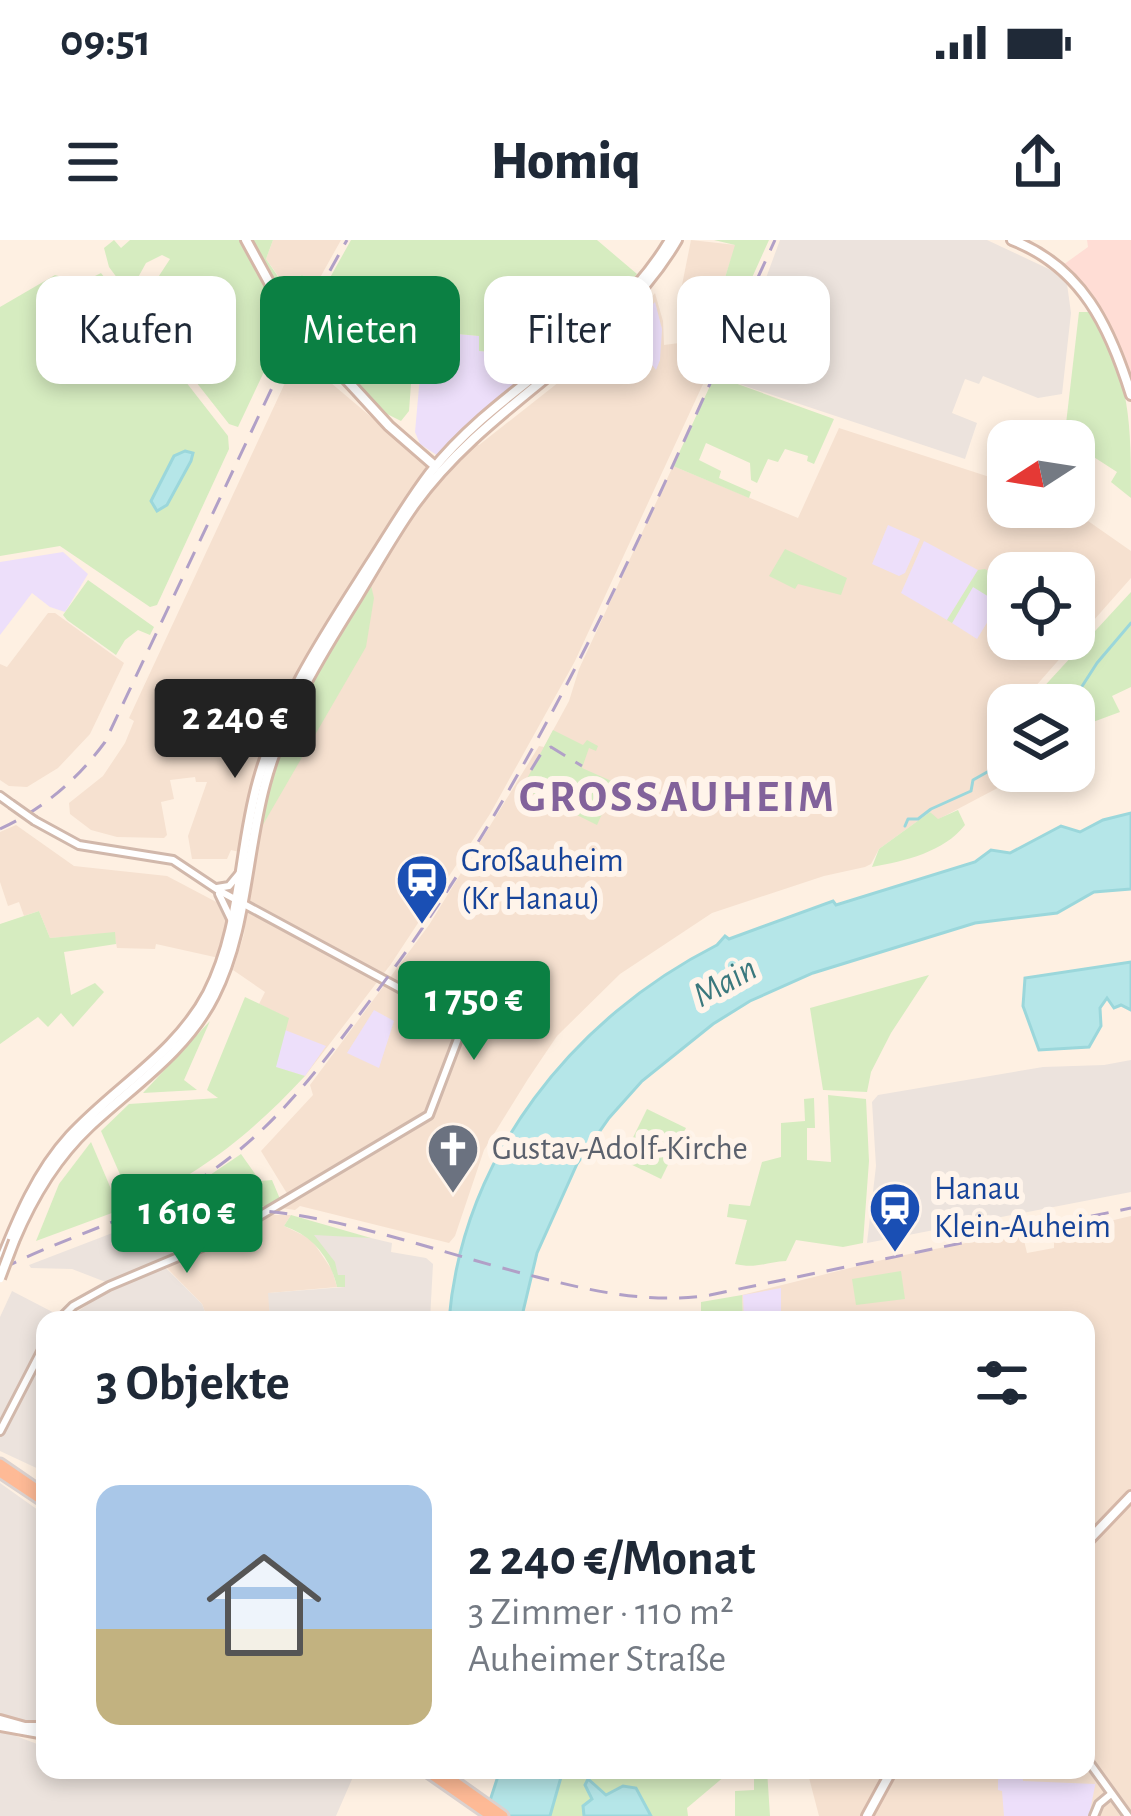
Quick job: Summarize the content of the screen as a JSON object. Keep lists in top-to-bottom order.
{
  "districts": ["GROSSAUHEIM"],
  "water": ["Main"],
  "places": {
    "station": ["Großauheim (Kr Hanau)", "Hanau Klein-Auheim"],
    "church": ["Gustav-Adolf-Kirche"]
  },
  "north": "left",
  "page": {
    "status": "09:51",
    "header": "Homiq",
    "chip": [
      "Kaufen",
      "Mieten",
      "Filter",
      "Neu"
    ],
    "price": ["2 240 €", "1 750 €", "1 610 €"],
    "heading": "3 Objekte",
    "list": [
      {
        "name": "2 240 €/Monat",
        "note": "3 Zimmer · 110 m² · Auheimer Straße"
      }
    ]
  }
}
